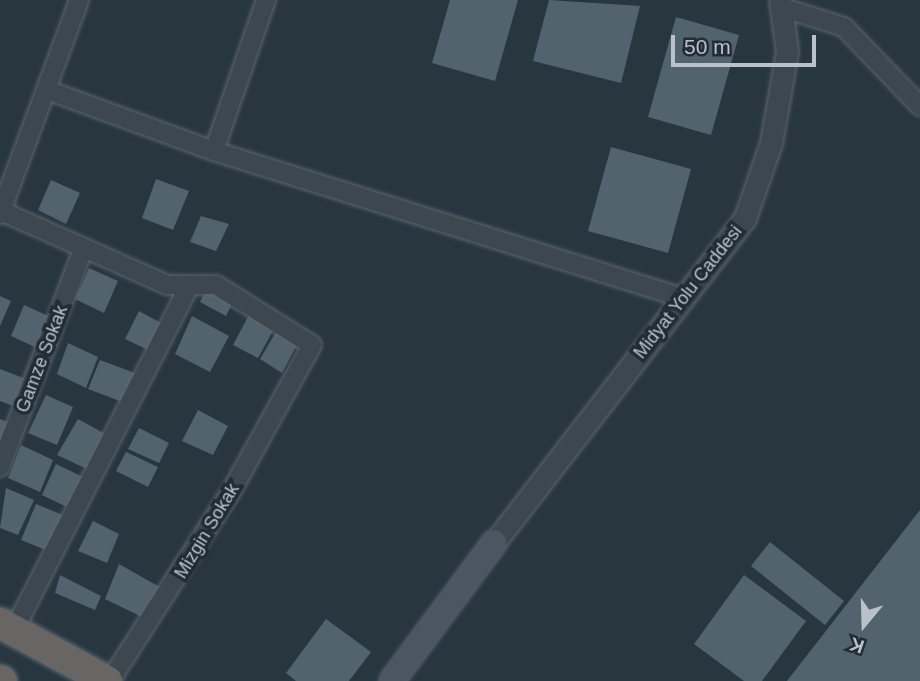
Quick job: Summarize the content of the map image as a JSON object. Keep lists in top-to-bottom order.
{
  "streets": {
    "street": ["Midyat Yolu Caddesi", "Gamze Sokak", "Mizgin Sokak"]
  },
  "scale_bar": "50 m",
  "north": "bottom"
}
